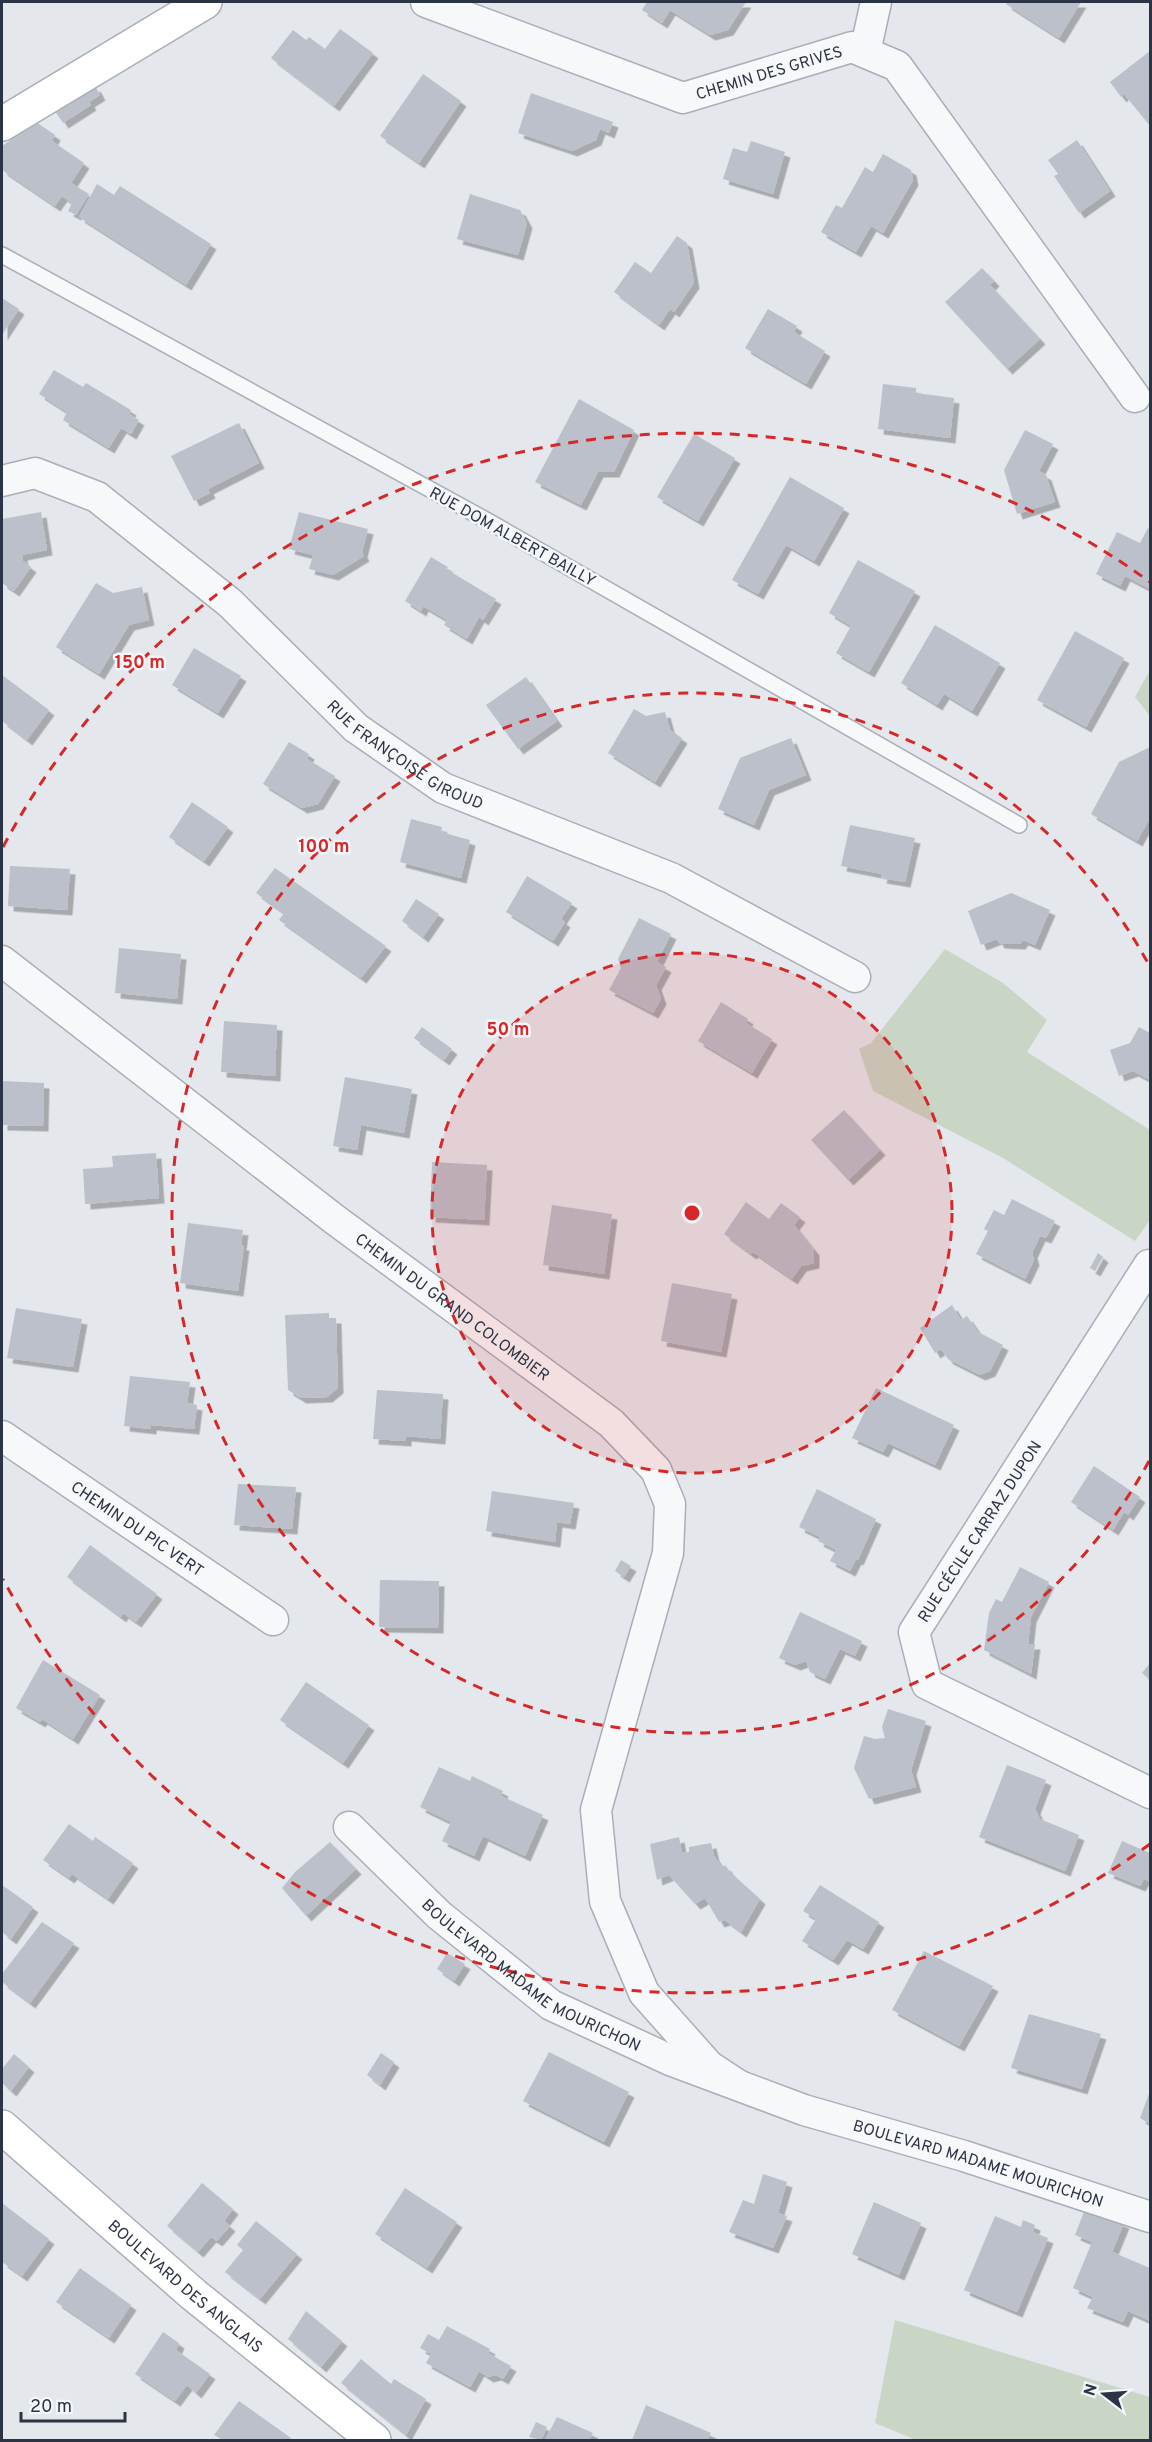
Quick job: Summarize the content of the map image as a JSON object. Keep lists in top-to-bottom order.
{
  "streets": {
    "street": [
      "CHEMIN DES GRIVES",
      "RUE FRANÇOISE GIROUD",
      "CHEMIN DU GRAND COLOMBIER",
      "CHEMIN DU PIC VERT",
      "RUE CÉCILE CARRAZ DUPON",
      "BOULEVARD MADAME MOURICHON",
      "BOULEVARD DES ANGLAIS"
    ],
    "lane": ["RUE DOM ALBERT BAILLY"]
  },
  "crossings": [
    ["CHEMIN DU GRAND COLOMBIER", "BOULEVARD MADAME MOURICHON"]
  ],
  "scale_bar": "20 m",
  "north": "left",
  "rings": ["150 m", "100 m", "50 m"]
}
